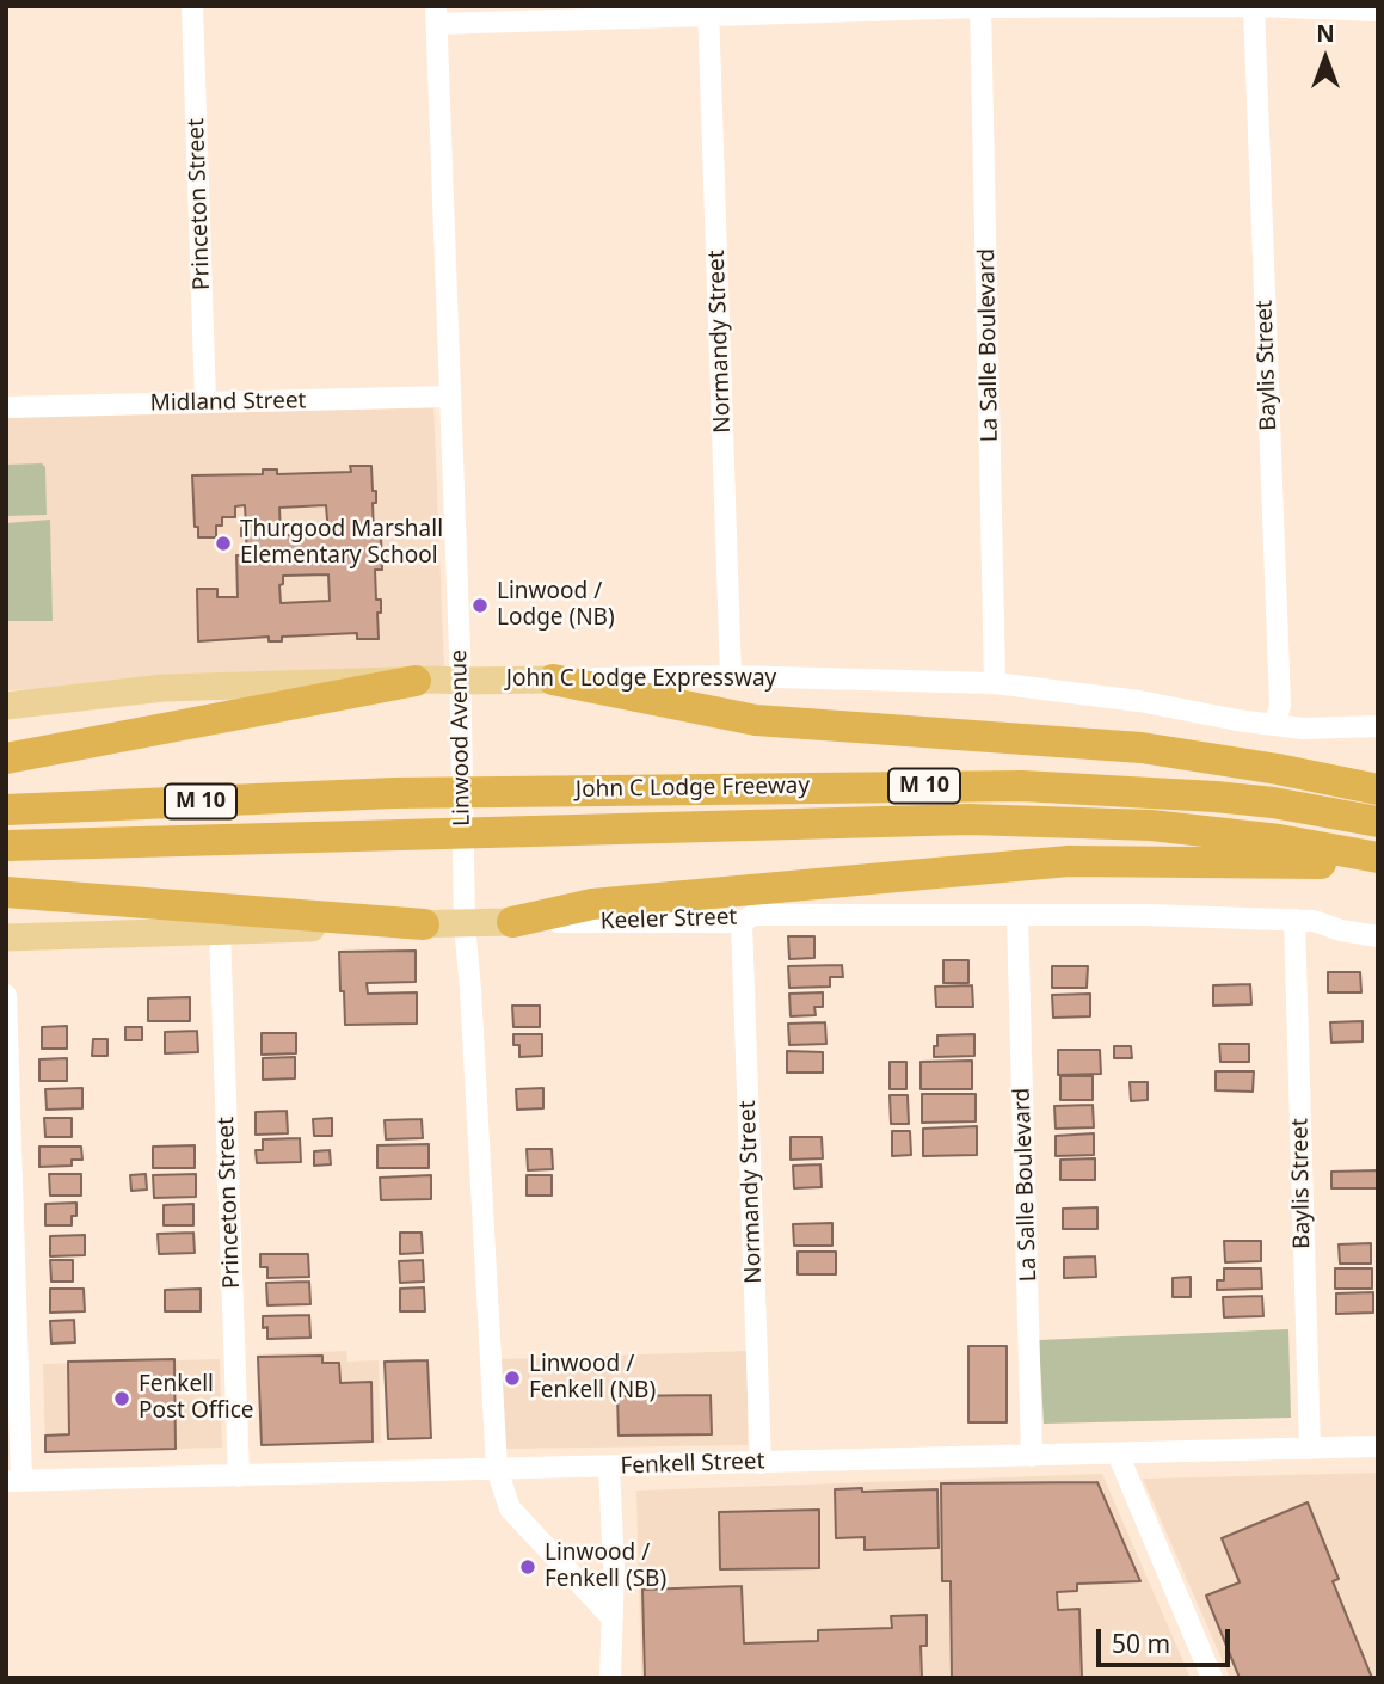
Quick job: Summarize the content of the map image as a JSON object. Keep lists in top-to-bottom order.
{
  "streets": {
    "highway": ["M 10", "John C Lodge Freeway"],
    "main road": ["John C Lodge Expressway", "Keeler Street"],
    "street": [
      "Princeton Street",
      "Normandy Street",
      "La Salle Boulevard",
      "Baylis Street",
      "Midland Street",
      "Linwood Avenue",
      "Fenkell Street"
    ]
  },
  "crossings": [
    ["Princeton Street", "Midland Street"],
    ["Princeton Street", "Keeler Street"],
    ["Princeton Street", "Fenkell Street"],
    ["Normandy Street", "John C Lodge Expressway"],
    ["Normandy Street", "Keeler Street"],
    ["Normandy Street", "Fenkell Street"],
    ["La Salle Boulevard", "John C Lodge Expressway"],
    ["La Salle Boulevard", "Keeler Street"],
    ["La Salle Boulevard", "Fenkell Street"],
    ["Baylis Street", "John C Lodge Expressway"],
    ["Baylis Street", "Keeler Street"],
    ["Baylis Street", "Fenkell Street"],
    ["Midland Street", "Linwood Avenue"],
    ["John C Lodge Expressway", "Linwood Avenue"],
    ["Linwood Avenue", "Keeler Street"],
    ["Linwood Avenue", "Fenkell Street"]
  ],
  "places": [
    "Thurgood Marshall Elementary School",
    "Linwood / Lodge (NB)",
    "Linwood / Fenkell (NB)",
    "Fenkell Post Office",
    "Linwood / Fenkell (SB)"
  ],
  "scale_bar": "50 m",
  "north": "top"
}
